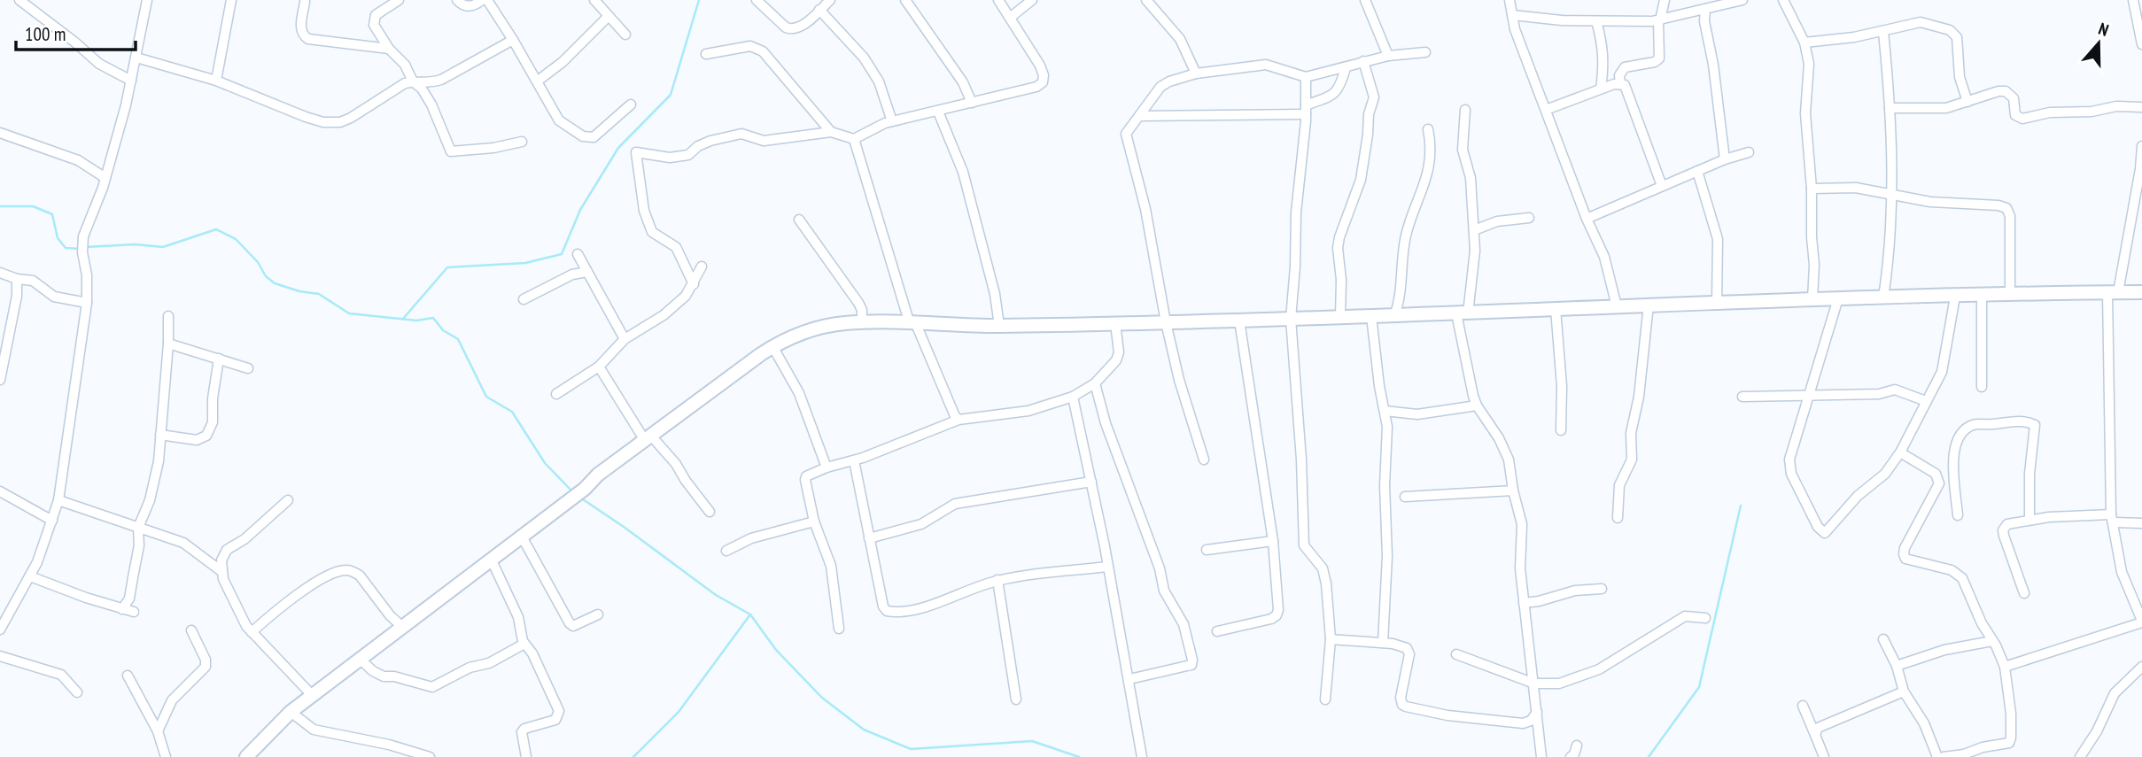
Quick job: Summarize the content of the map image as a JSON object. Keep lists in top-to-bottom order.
{
  "scale_bar": "100 m",
  "north": "top"
}
